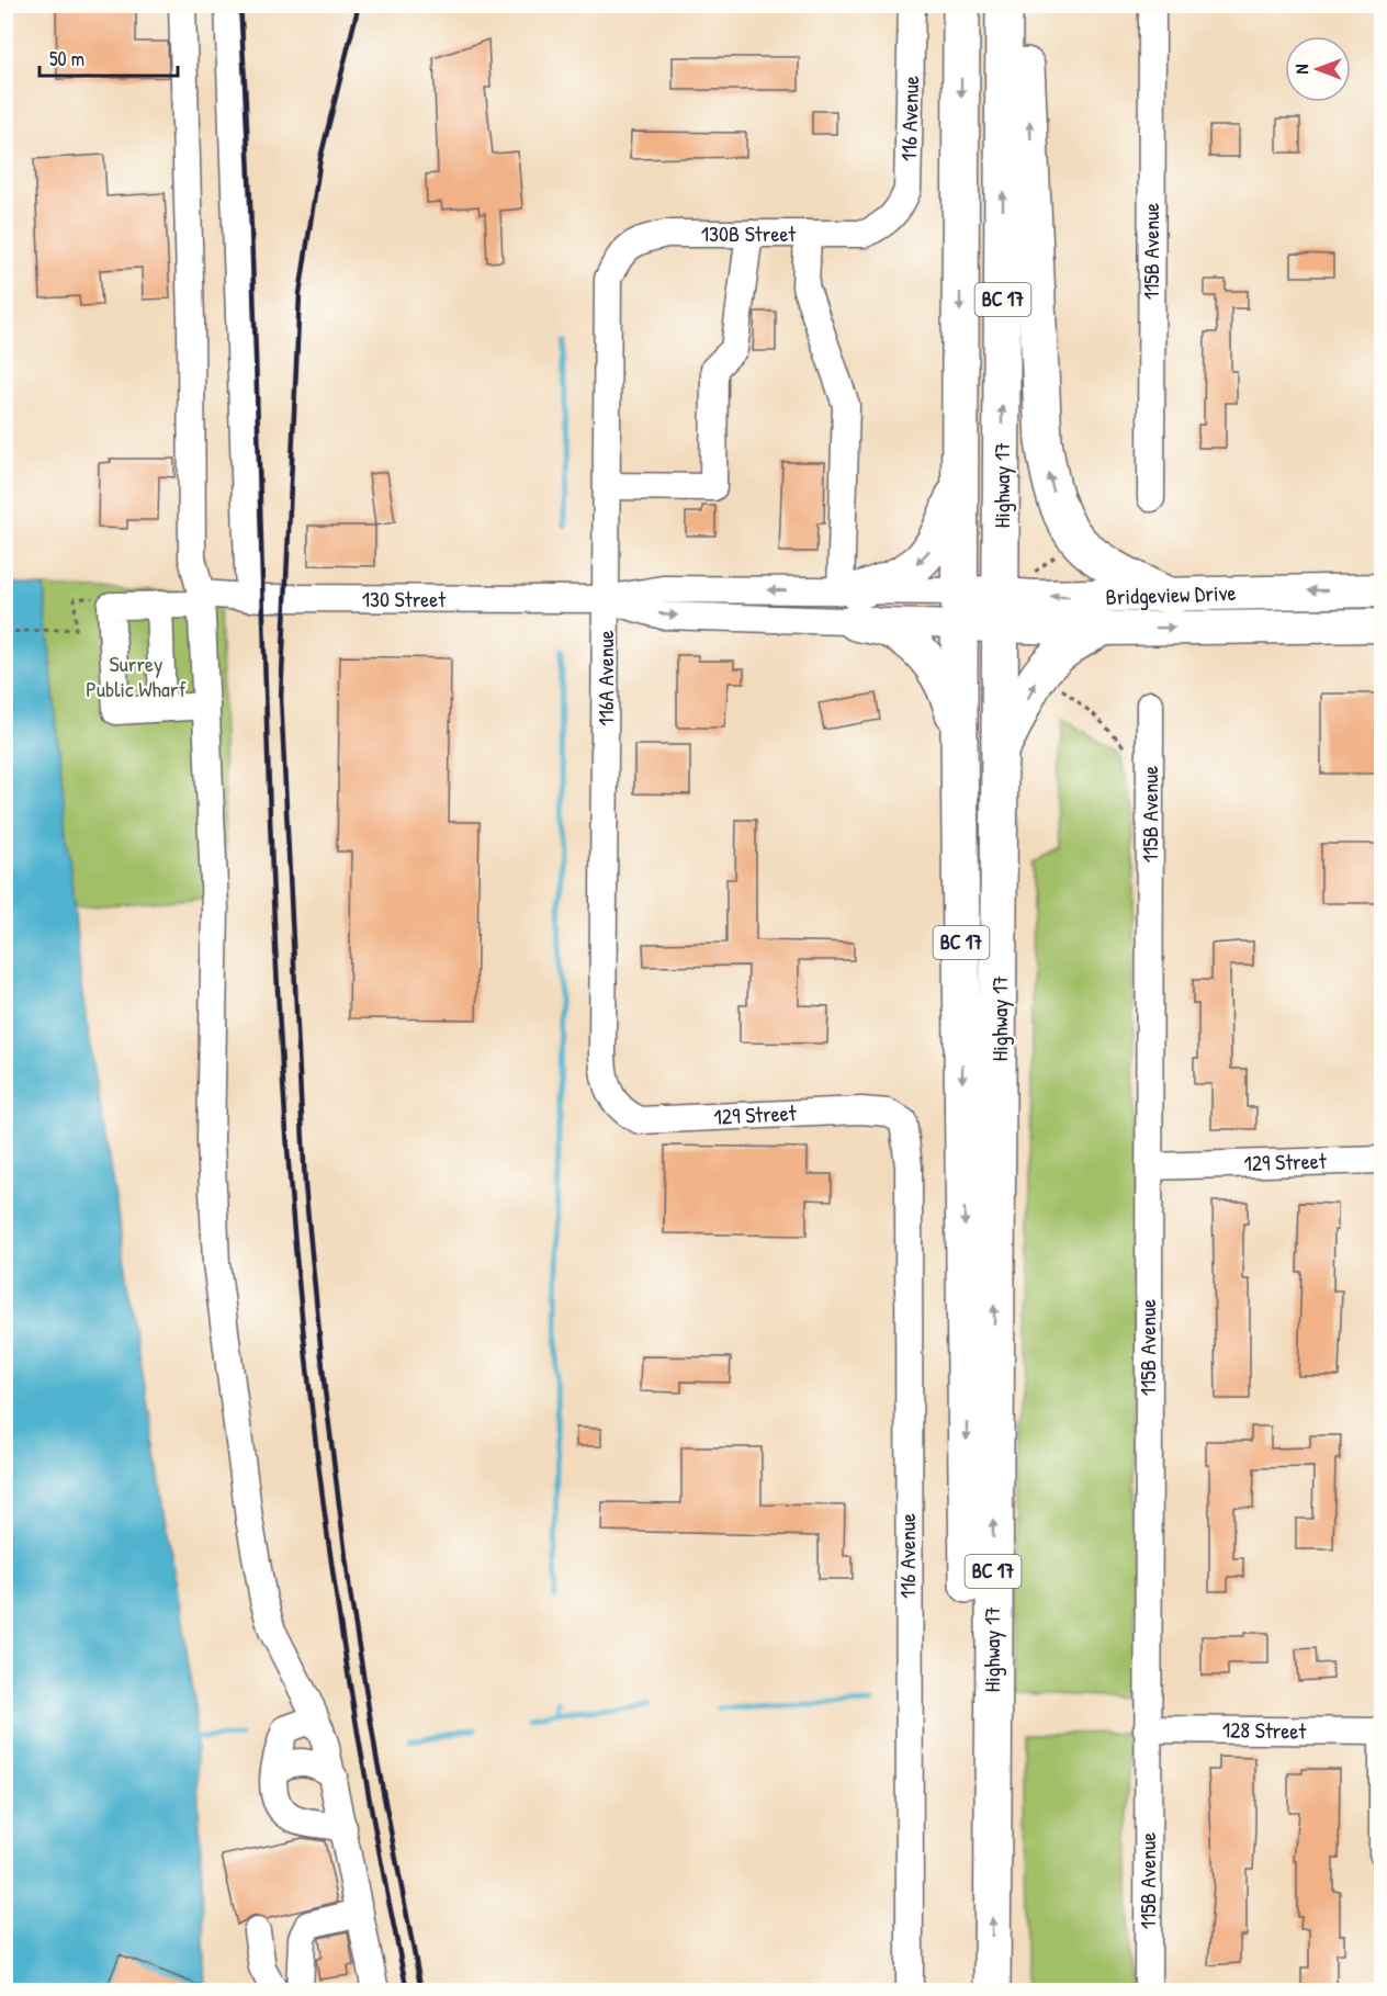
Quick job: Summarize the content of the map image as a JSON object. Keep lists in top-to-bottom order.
{
  "streets": {
    "highway": ["BC 17", "Highway 17"],
    "main road": ["Bridgeview Drive"],
    "street": [
      "116 Avenue",
      "130B Street",
      "115B Avenue",
      "130 Street",
      "116A Avenue",
      "129 Street",
      "128 Street"
    ]
  },
  "crossings": [
    ["116 Avenue", "130B Street"],
    ["116 Avenue", "129 Street"],
    ["130B Street", "116A Avenue"],
    ["115B Avenue", "129 Street"],
    ["115B Avenue", "128 Street"],
    ["Highway 17", "Bridgeview Drive"],
    ["Highway 17", "130 Street"],
    ["Bridgeview Drive", "130 Street"],
    ["130 Street", "116A Avenue"],
    ["116A Avenue", "129 Street"]
  ],
  "parks": ["Surrey Public Wharf"],
  "scale_bar": "50 m",
  "north": "left"
}
